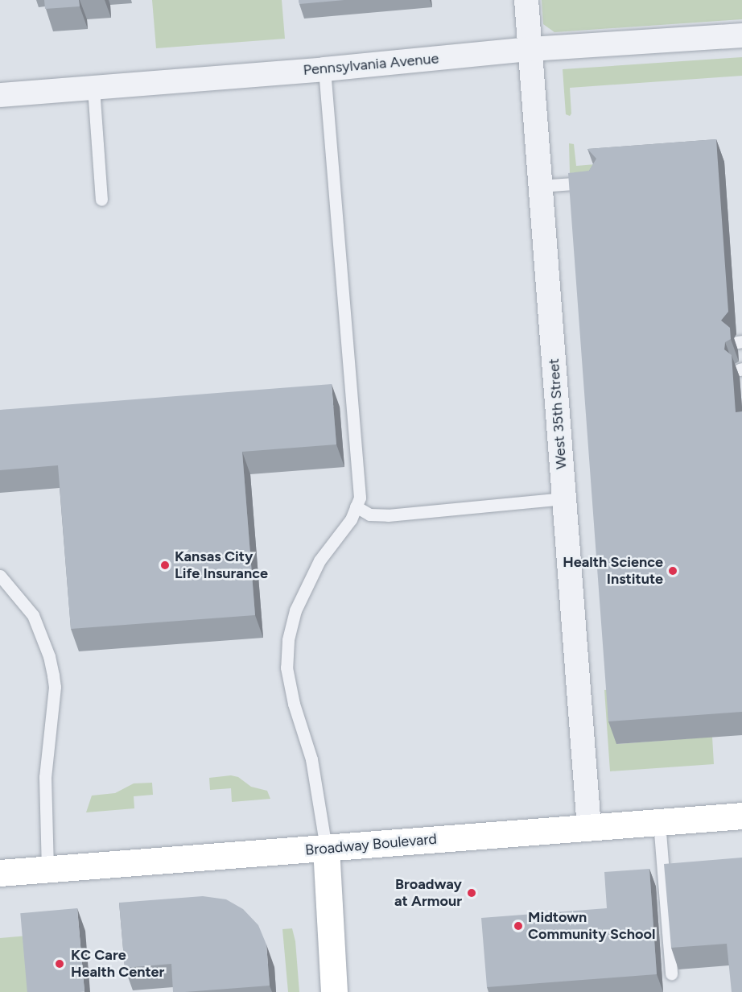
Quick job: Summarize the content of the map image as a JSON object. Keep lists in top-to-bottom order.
{
  "streets": {
    "main road": ["Broadway Boulevard"],
    "street": ["Pennsylvania Avenue", "West 35th Street"]
  },
  "crossings": [
    ["Pennsylvania Avenue", "West 35th Street"],
    ["West 35th Street", "Broadway Boulevard"]
  ],
  "places": [
    "Kansas City Life Insurance",
    "Health Science Institute",
    "Broadway at Armour",
    "Midtown Community School",
    "KC Care Health Center"
  ]
}
